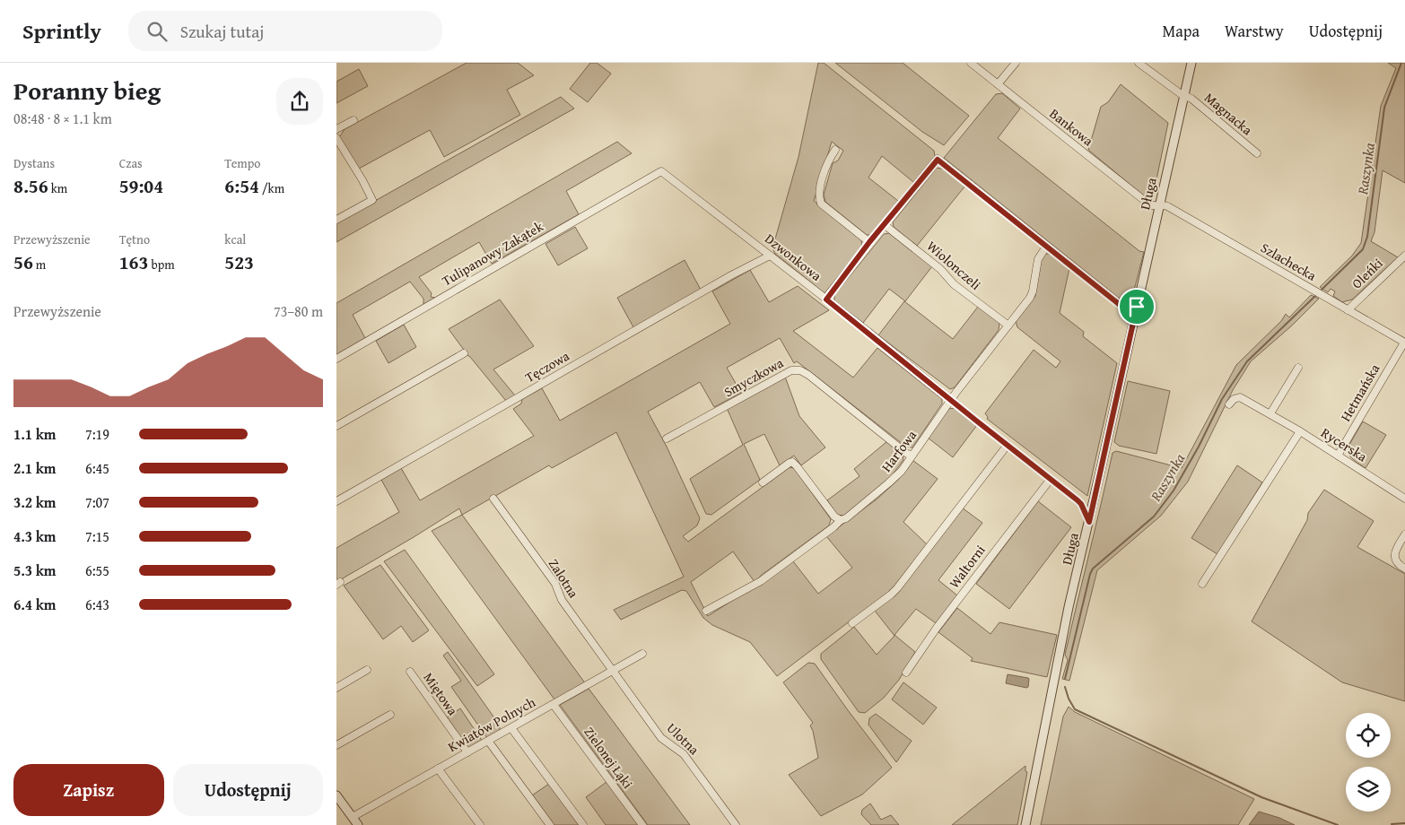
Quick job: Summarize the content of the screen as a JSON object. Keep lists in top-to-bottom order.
{
  "streets": {
    "street": [
      "Magnacka",
      "Bankowa",
      "Długa",
      "Tulipanowy Zakątek",
      "Dzwonkowa",
      "Szlachecka",
      "Wiolonczeli",
      "Oleńki",
      "Tęczowa",
      "Smyczkowa",
      "Hetmańska",
      "Rycerska",
      "Harfowa",
      "Waltorni",
      "Zalotna",
      "Miętowa",
      "Kwiatów Polnych",
      "Ulotna",
      "Zielonej Łąki"
    ]
  },
  "crossings": [
    ["Magnacka", "Długa"],
    ["Bankowa", "Długa"],
    ["Bankowa", "Szlachecka"],
    ["Długa", "Dzwonkowa"],
    ["Długa", "Szlachecka"],
    ["Tulipanowy Zakątek", "Dzwonkowa"],
    ["Dzwonkowa", "Tęczowa"],
    ["Dzwonkowa", "Harfowa"],
    ["Dzwonkowa", "Waltorni"],
    ["Szlachecka", "Oleńki"],
    ["Szlachecka", "Hetmańska"],
    ["Wiolonczeli", "Harfowa"],
    ["Smyczkowa", "Harfowa"],
    ["Hetmańska", "Rycerska"],
    ["Zalotna", "Kwiatów Polnych"],
    ["Zalotna", "Ulotna"],
    ["Miętowa", "Kwiatów Polnych"],
    ["Kwiatów Polnych", "Ulotna"],
    ["Kwiatów Polnych", "Zielonej Łąki"]
  ],
  "water": ["Raszynka"],
  "page": {
    "header": "Sprintly",
    "search": "Szukaj tutaj",
    "nav": ["Mapa", "Warstwy", "Udostępnij"],
    "heading": ["Poranny bieg", "08:48 · 8 × 1.1 km"],
    "stats": [
      ["Dystans", "8.56 km"],
      ["Czas", "59:04"],
      ["Tempo", "6:54 /km"],
      ["Przewyższenie", "56 m"],
      ["Tętno", "163 bpm"],
      ["kcal", "523"]
    ],
    "chart": ["Przewyższenie", "73–80 m"],
    "list": [
      {
        "name": "1.1 km",
        "note": "7:19"
      },
      {
        "name": "2.1 km",
        "note": "6:45"
      },
      {
        "name": "3.2 km",
        "note": "7:07"
      },
      {
        "name": "4.3 km",
        "note": "7:15"
      },
      {
        "name": "5.3 km",
        "note": "6:55"
      },
      {
        "name": "6.4 km",
        "note": "6:43"
      }
    ],
    "buttons": ["Zapisz", "Udostępnij"]
  }
}
